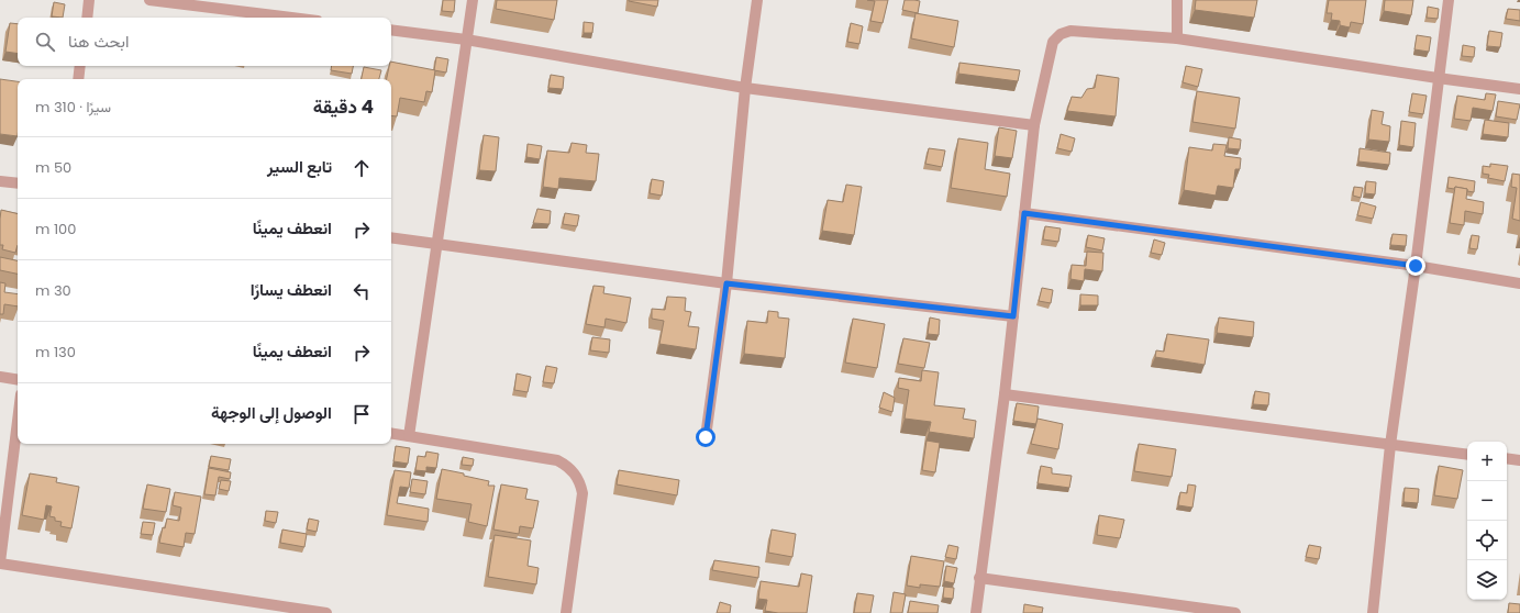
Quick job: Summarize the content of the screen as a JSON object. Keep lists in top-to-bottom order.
{
  "page": {
    "search": "ابحث هنا",
    "heading": ["4 دقيقة", "سيرًا · 310 m"],
    "list": [
      ["تابع السير", "50 m"],
      ["انعطف يمينًا", "100 m"],
      ["انعطف يسارًا", "30 m"],
      ["انعطف يمينًا", "130 m"],
      "الوصول إلى الوجهة"
    ],
    "map_buttons": ["+", "−"]
  }
}
